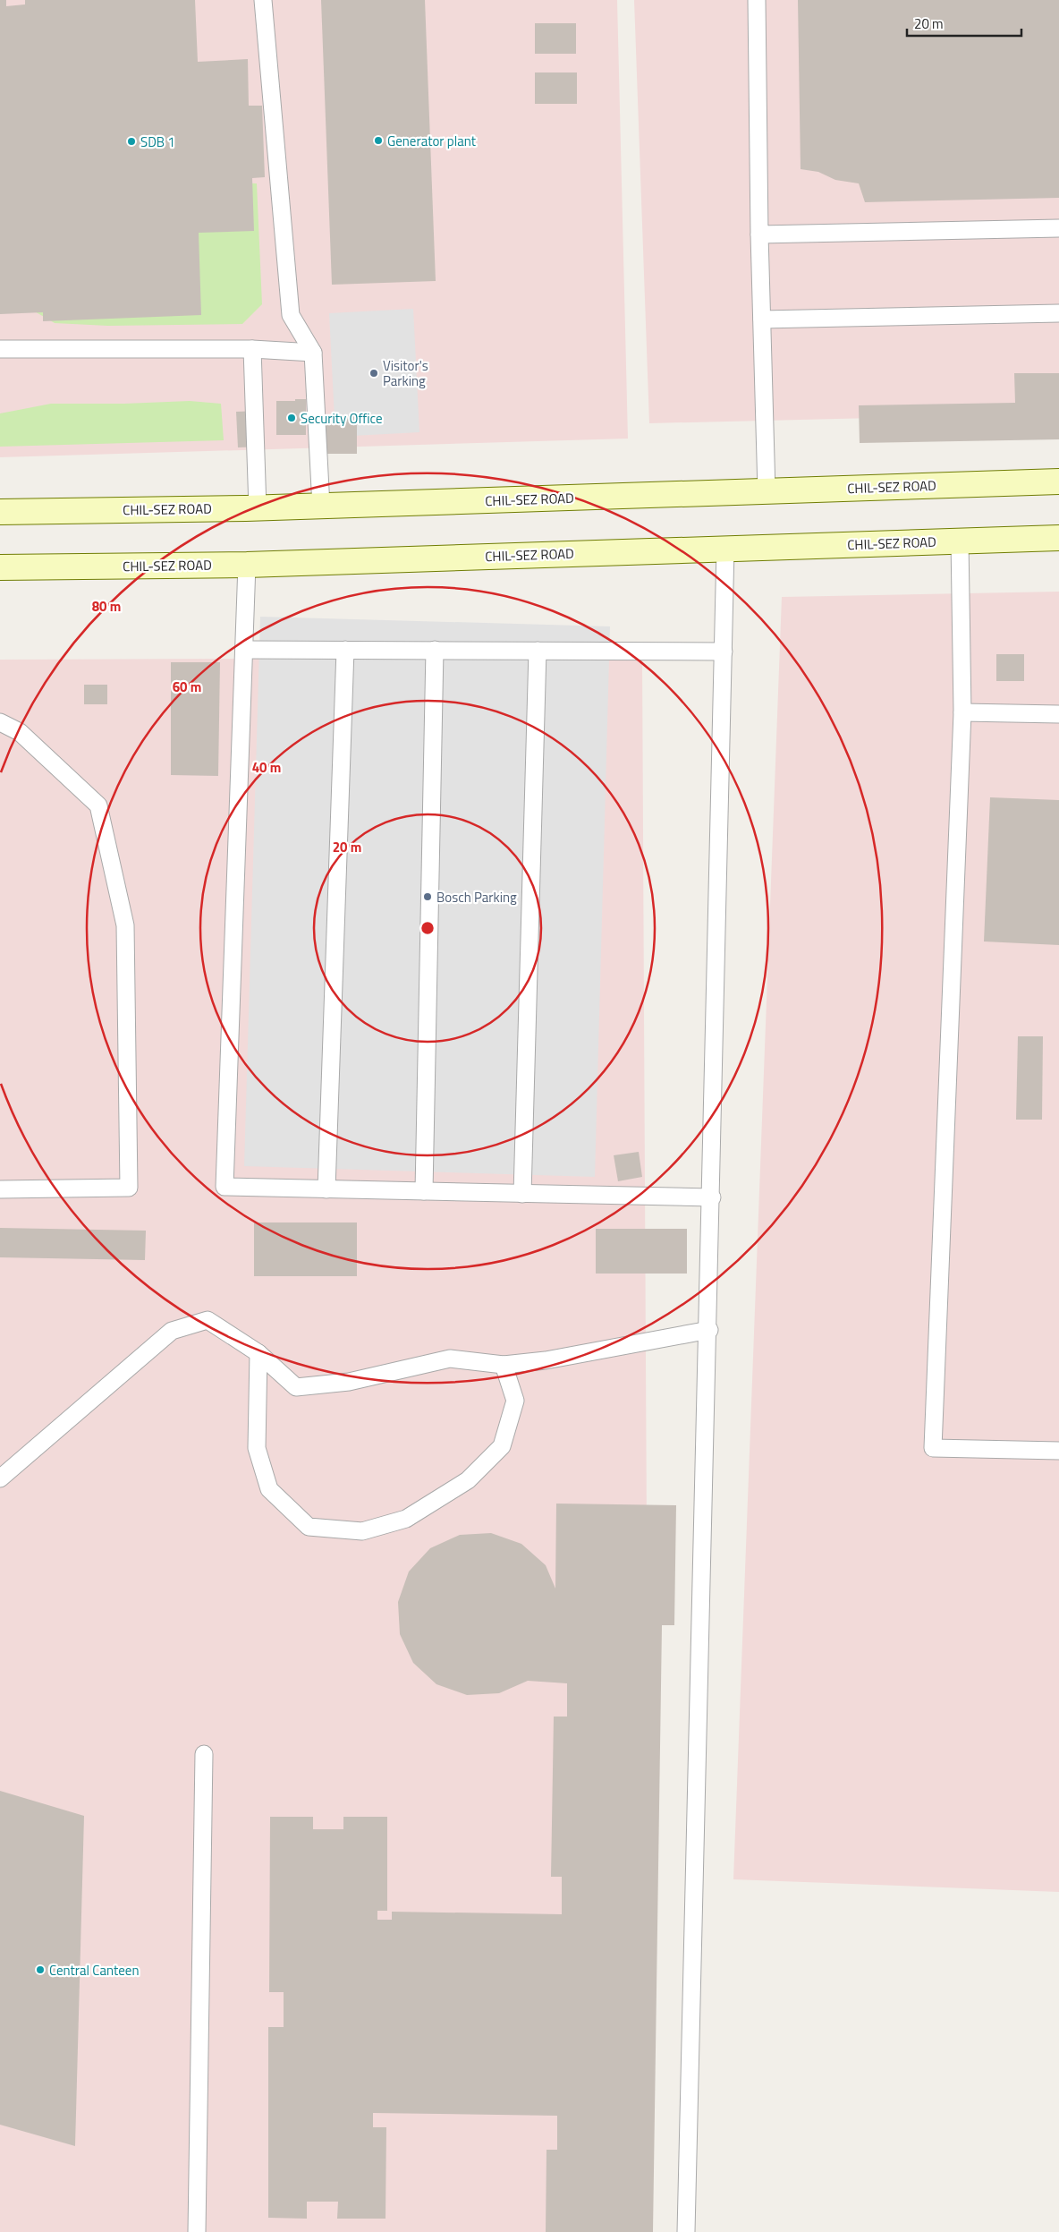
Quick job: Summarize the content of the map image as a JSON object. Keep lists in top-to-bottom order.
{
  "streets": {
    "street": ["CHIL-SEZ ROAD"]
  },
  "places": [
    "Generator plant",
    "SDB 1",
    "Visitor's Parking",
    "Security Office",
    "Bosch Parking",
    "Central Canteen"
  ],
  "scale_bar": "20 m",
  "rings": [
    "80 m",
    "60 m",
    "40 m",
    "20 m"
  ]
}
